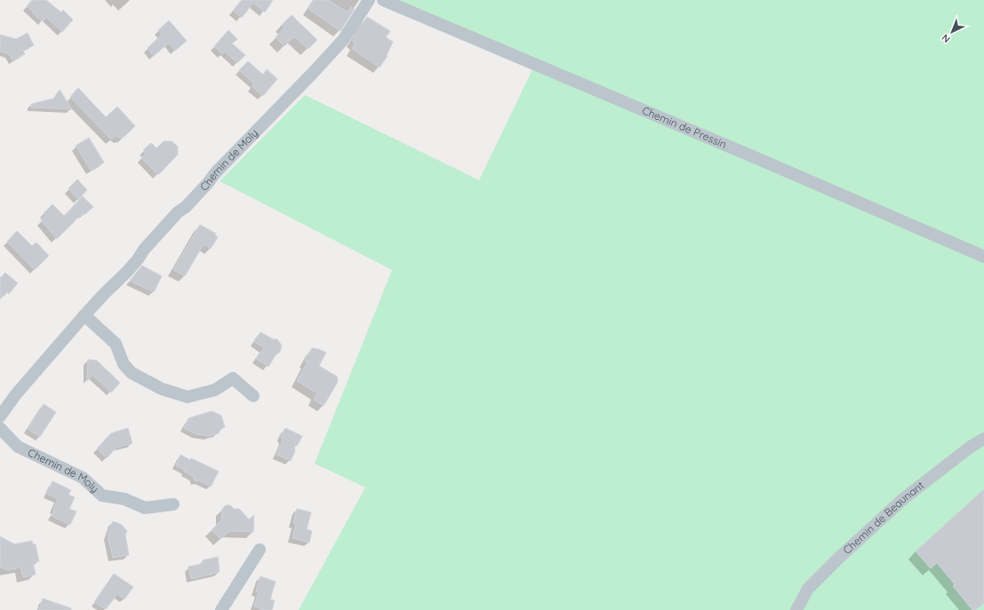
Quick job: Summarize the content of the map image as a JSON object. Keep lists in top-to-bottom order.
{
  "streets": {
    "street": ["Chemin de Pressin", "Chemin de Moly", "Chemin de Beaunant"]
  },
  "north": "bottom left"
}
